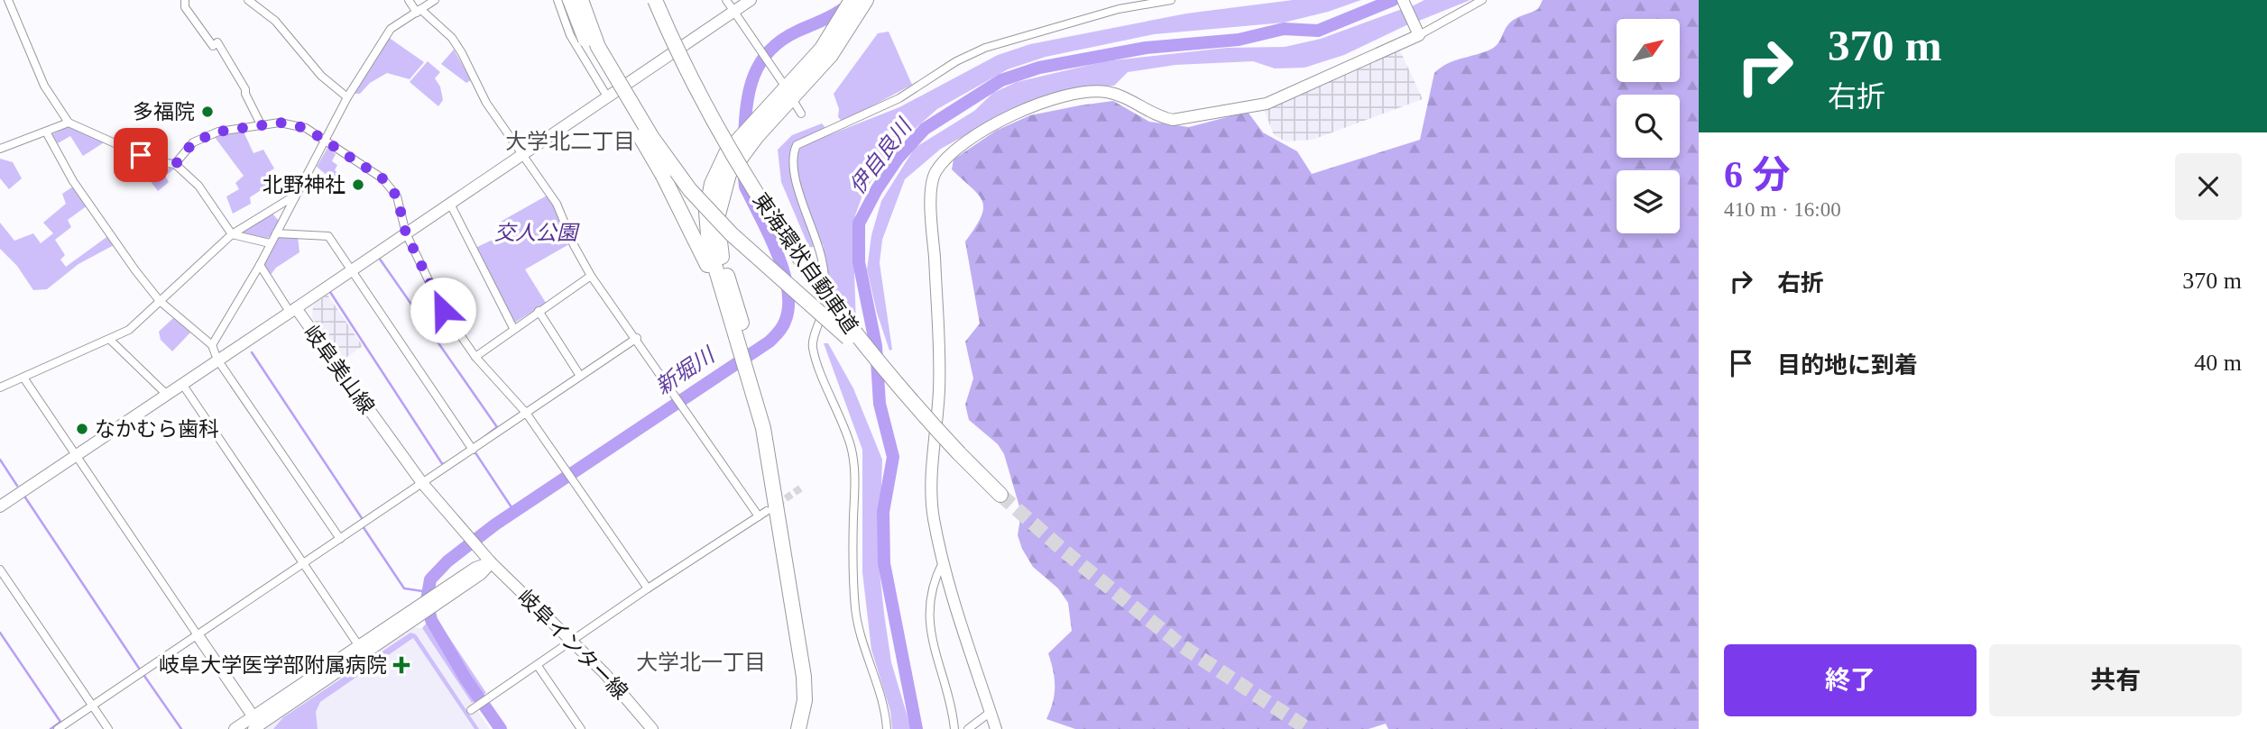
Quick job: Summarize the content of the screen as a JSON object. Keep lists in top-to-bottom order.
{
  "streets": {
    "highway": ["東海環状自動車道"],
    "main road": ["岐阜美山線", "岐阜インター線"]
  },
  "crossings": [
    ["岐阜美山線", "岐阜インター線"]
  ],
  "districts": ["大学北二丁目", "大学北一丁目"],
  "water": ["伊自良川", "新堀川"],
  "parks": ["交人公園"],
  "places": {
    "other": ["多福院", "北野神社", "なかむら歯科"],
    "health": ["岐阜大学医学部附属病院"]
  },
  "north": "top right",
  "page": {
    "turn": ["370 m", "右折"],
    "heading": ["6 分", "410 m · 16:00"],
    "list": [
      {
        "name": "右折",
        "value": "370 m"
      },
      {
        "name": "目的地に到着",
        "value": "40 m"
      }
    ],
    "buttons": ["終了", "共有"]
  }
}
